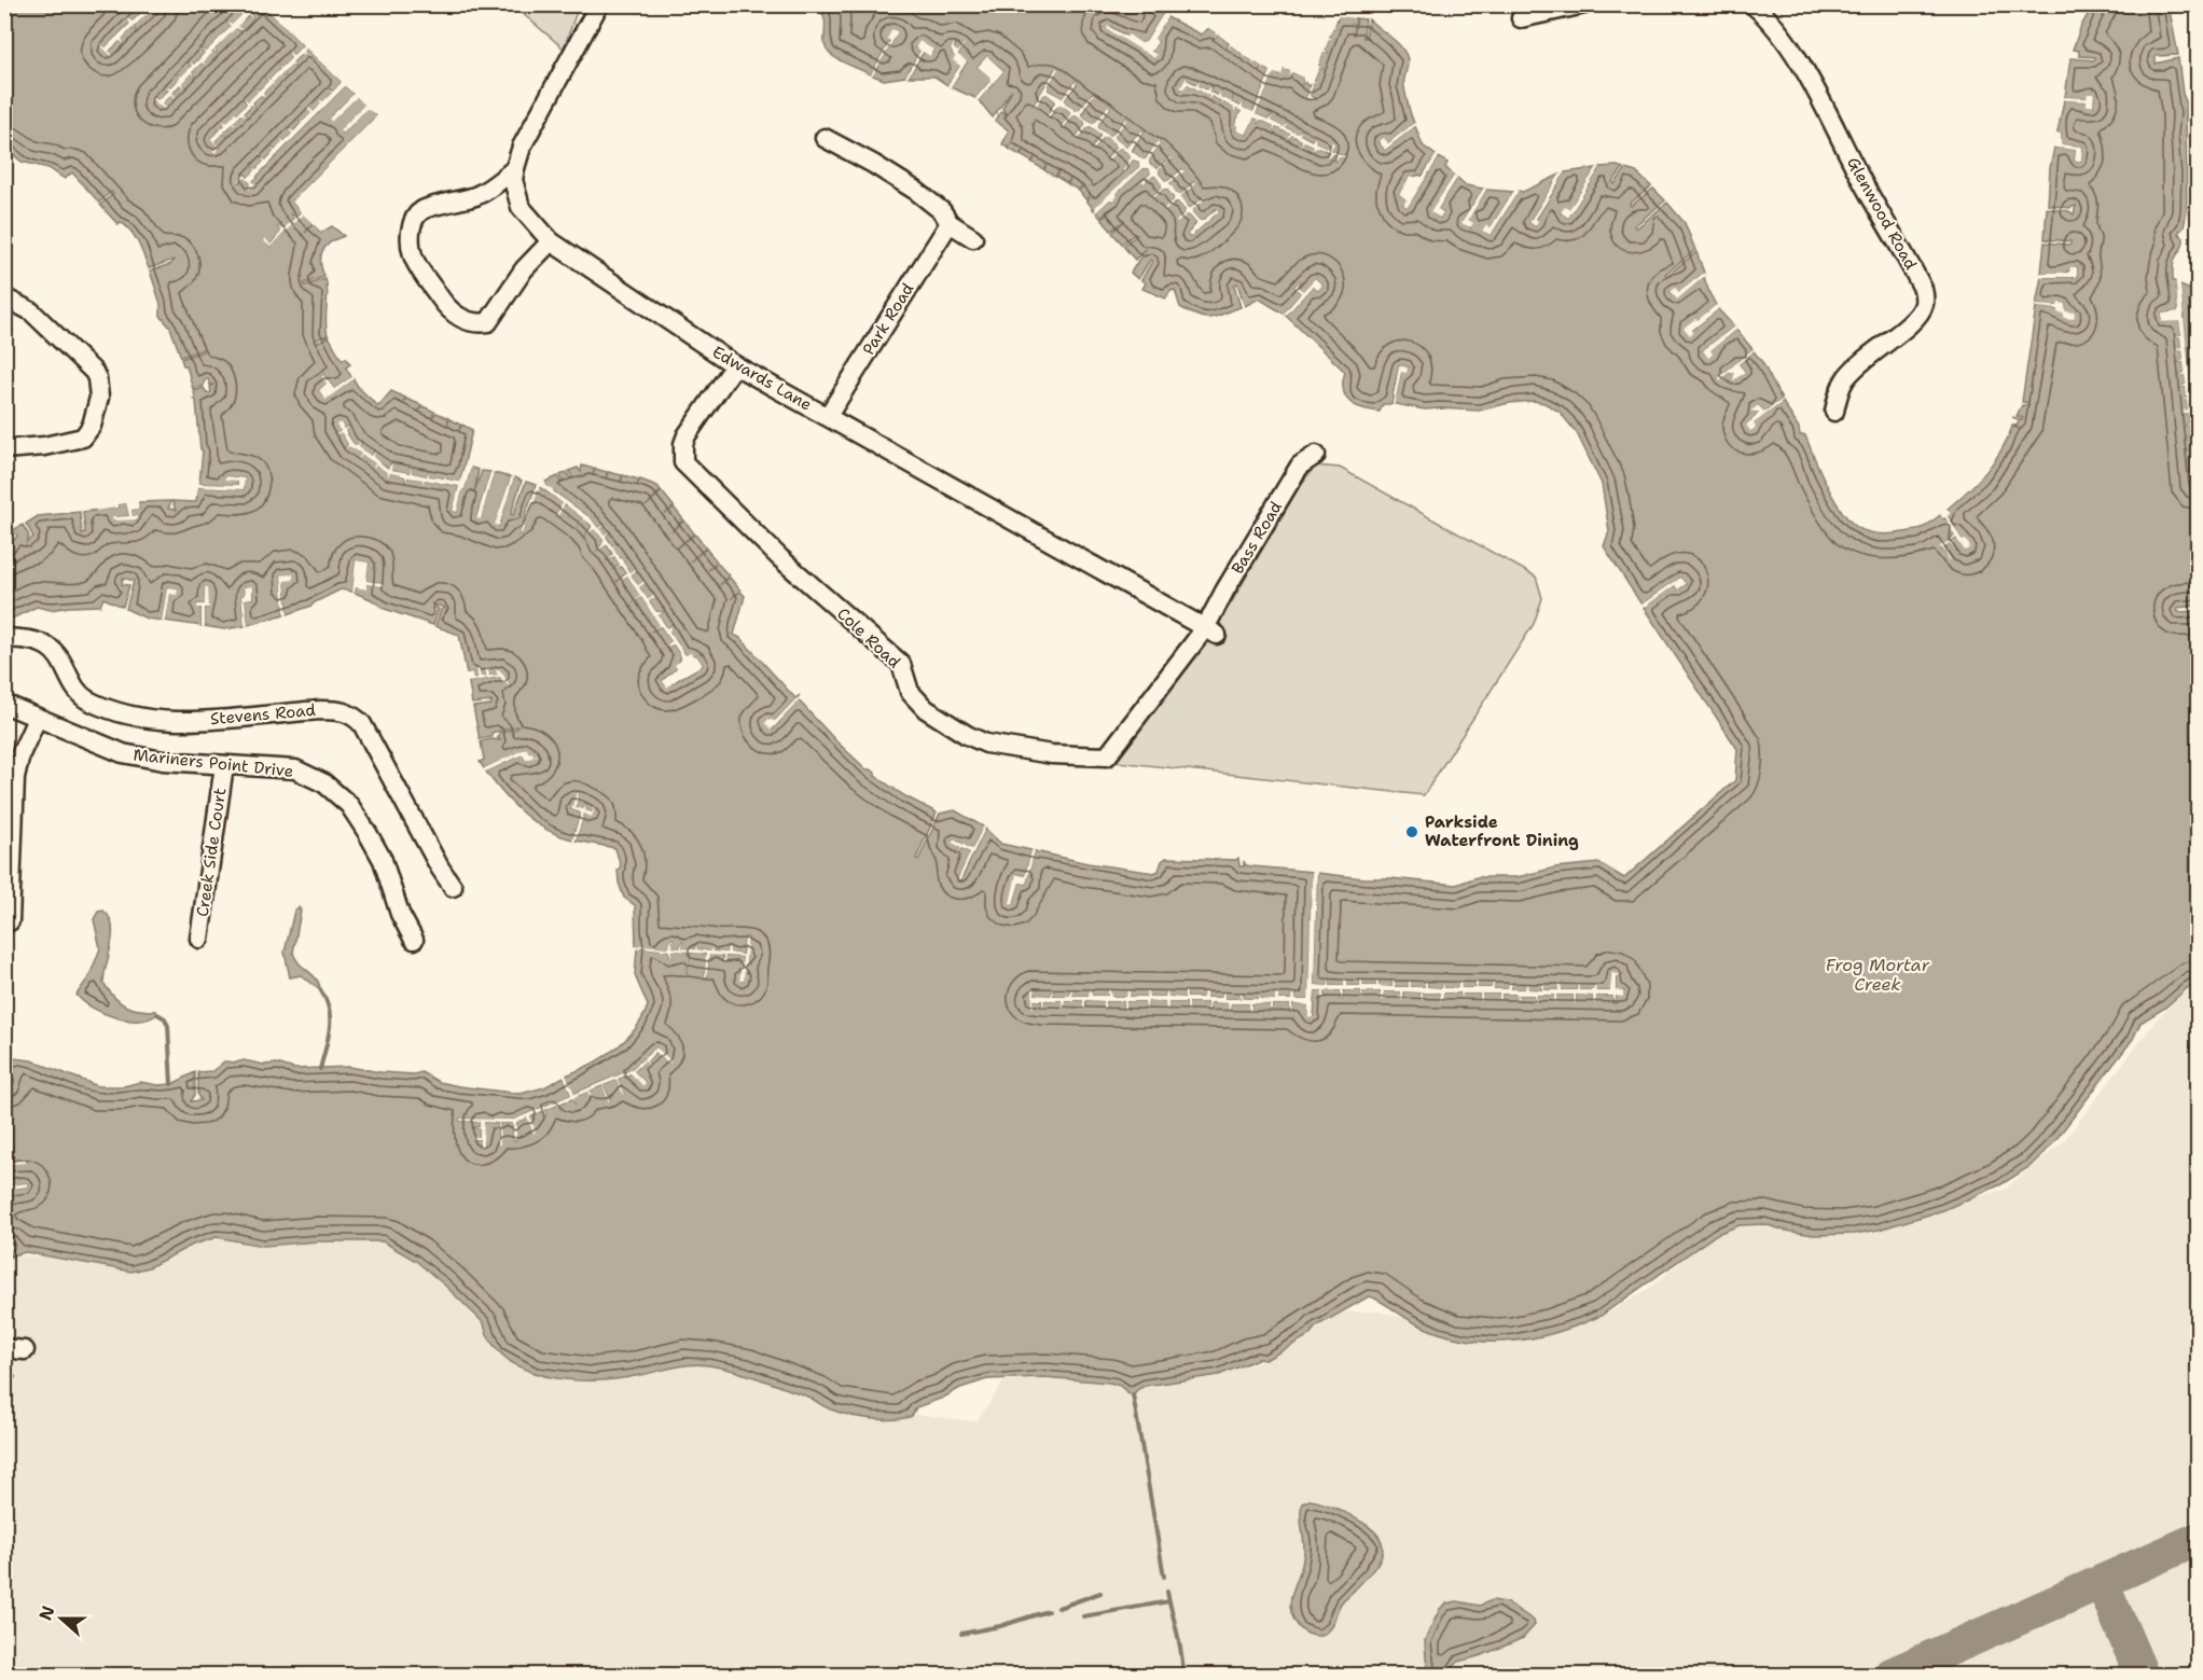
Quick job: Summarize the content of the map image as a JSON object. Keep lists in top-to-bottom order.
{
  "streets": {
    "street": [
      "Glenwood Road",
      "Park Road",
      "Edwards Lane",
      "Bass Road",
      "Cole Road",
      "Stevens Road",
      "Mariners Point Drive",
      "Creek Side Court"
    ]
  },
  "crossings": [
    ["Park Road", "Edwards Lane"],
    ["Edwards Lane", "Bass Road"],
    ["Edwards Lane", "Cole Road"],
    ["Bass Road", "Cole Road"],
    ["Mariners Point Drive", "Creek Side Court"]
  ],
  "water": ["Frog Mortar Creek"],
  "places": ["Parkside Waterfront Dining"],
  "north": "left"
}
